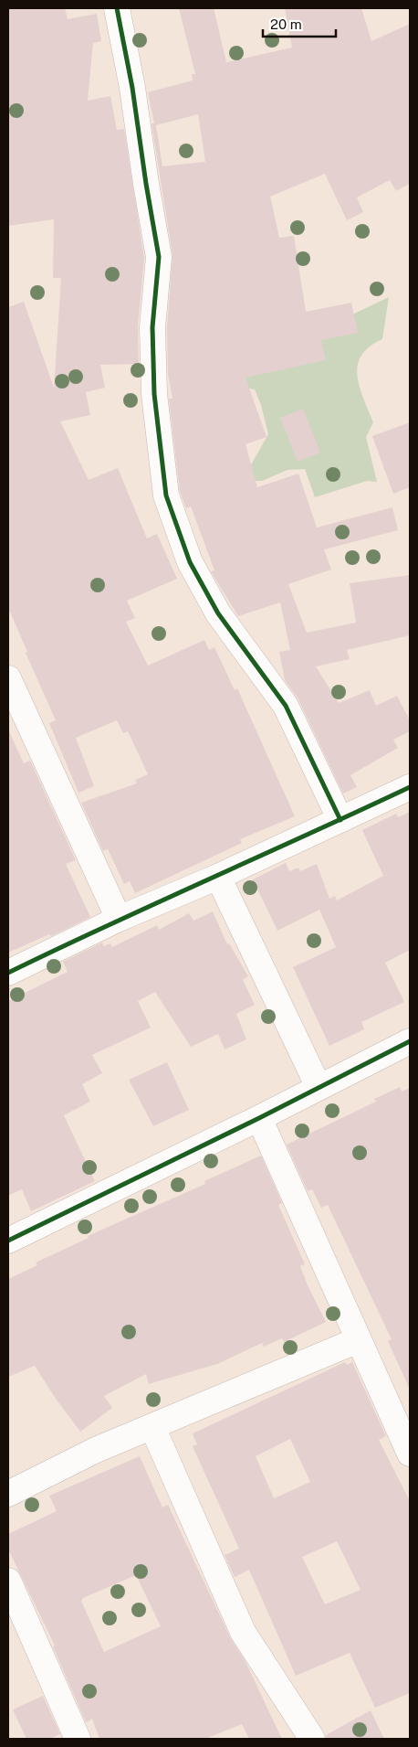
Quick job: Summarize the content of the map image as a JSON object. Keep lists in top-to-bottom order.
{
  "scale_bar": "20 m"
}
